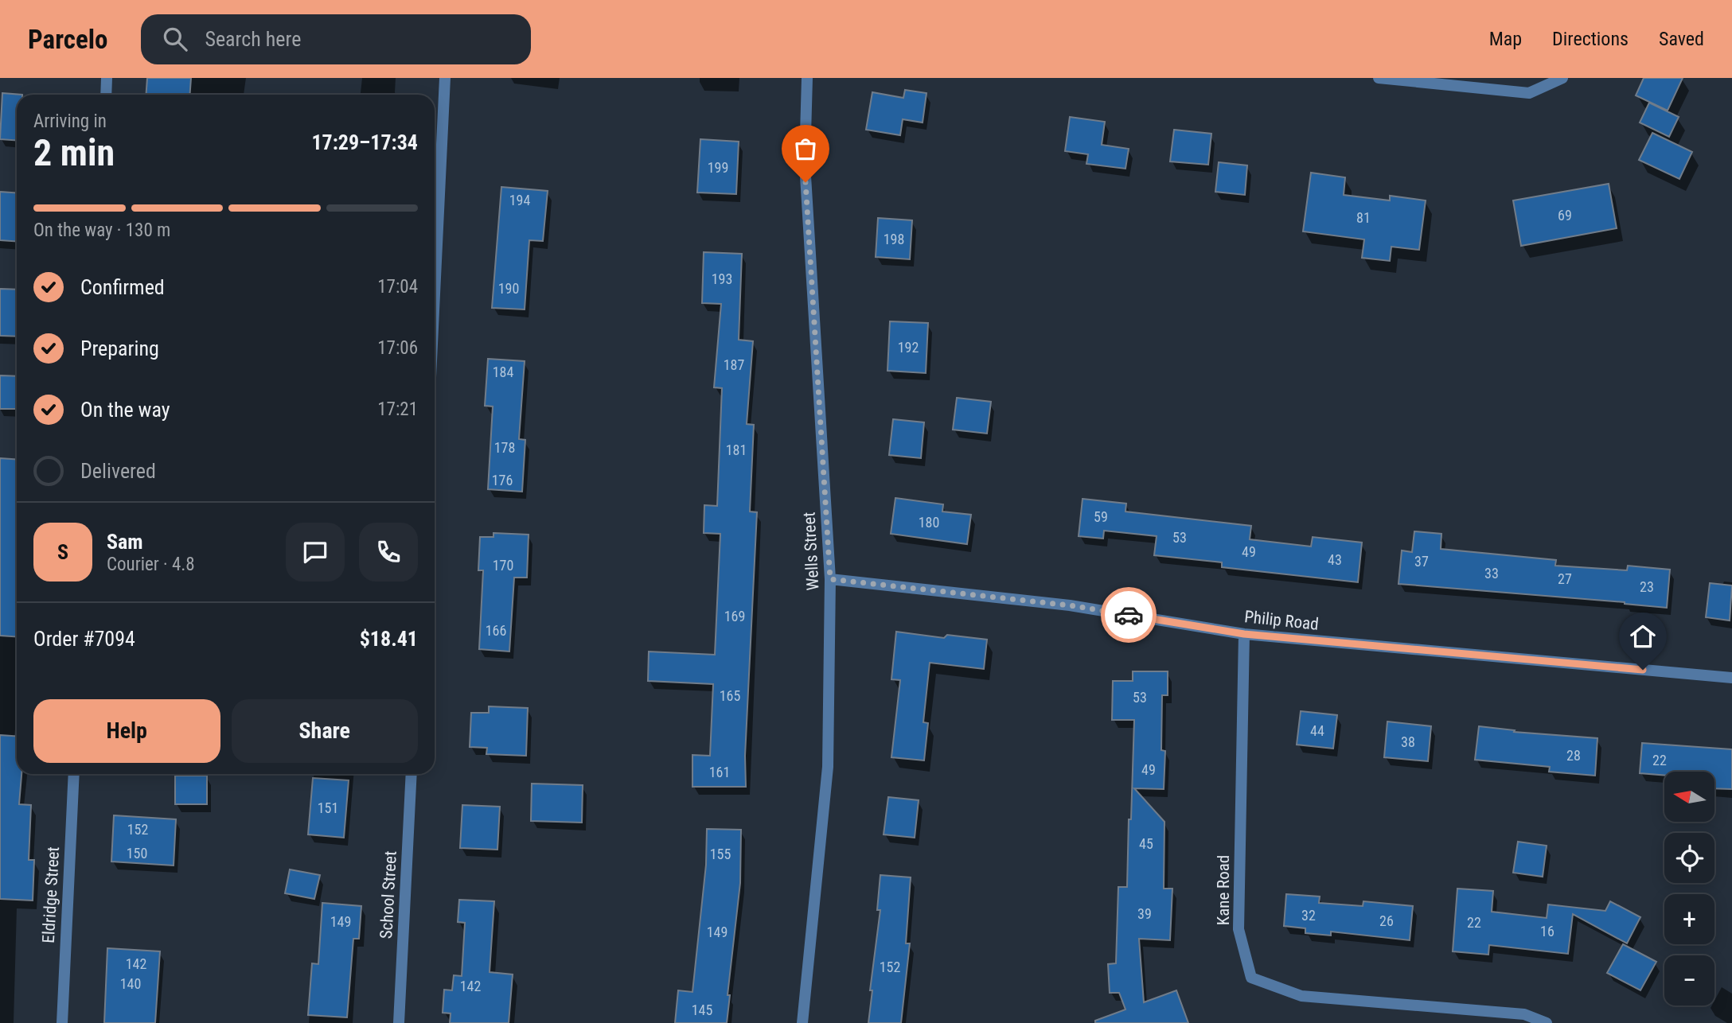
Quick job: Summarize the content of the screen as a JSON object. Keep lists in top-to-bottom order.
{
  "streets": {
    "street": [
      "Wells Street",
      "Philip Road",
      "Kane Road",
      "Eldridge Street",
      "School Street"
    ]
  },
  "crossings": [
    ["Wells Street", "Philip Road"],
    ["Philip Road", "Kane Road"]
  ],
  "house_numbers": [
    "199",
    "194",
    "69",
    "81",
    "198",
    "193",
    "190",
    "192",
    "187",
    "184",
    "178",
    "181",
    "176",
    "59",
    "180",
    "53",
    "49",
    "43",
    "37",
    "170",
    "33",
    "27",
    "23",
    "169",
    "166",
    "165",
    "53",
    "44",
    "38",
    "28",
    "22",
    "49",
    "161",
    "151",
    "152",
    "45",
    "150",
    "155",
    "39",
    "32",
    "26",
    "149",
    "22",
    "16",
    "149",
    "142",
    "152",
    "140",
    "142",
    "145"
  ],
  "north": "left",
  "page": {
    "header": "Parcelo",
    "search": "Search here",
    "nav": ["Map", "Directions", "Saved"],
    "heading": ["2 min", "Arriving in", "17:29–17:34"],
    "panel": [
      "Sam",
      "Courier · 4.8",
      "Order #7094",
      "$18.41"
    ],
    "bar": "On the way · 130 m",
    "list": [
      ["Confirmed", "17:04"],
      ["Preparing", "17:06"],
      ["On the way", "17:21"],
      "Delivered"
    ],
    "round": "S",
    "buttons": ["Help", "Share"],
    "map_buttons": ["+", "−"]
  }
}
